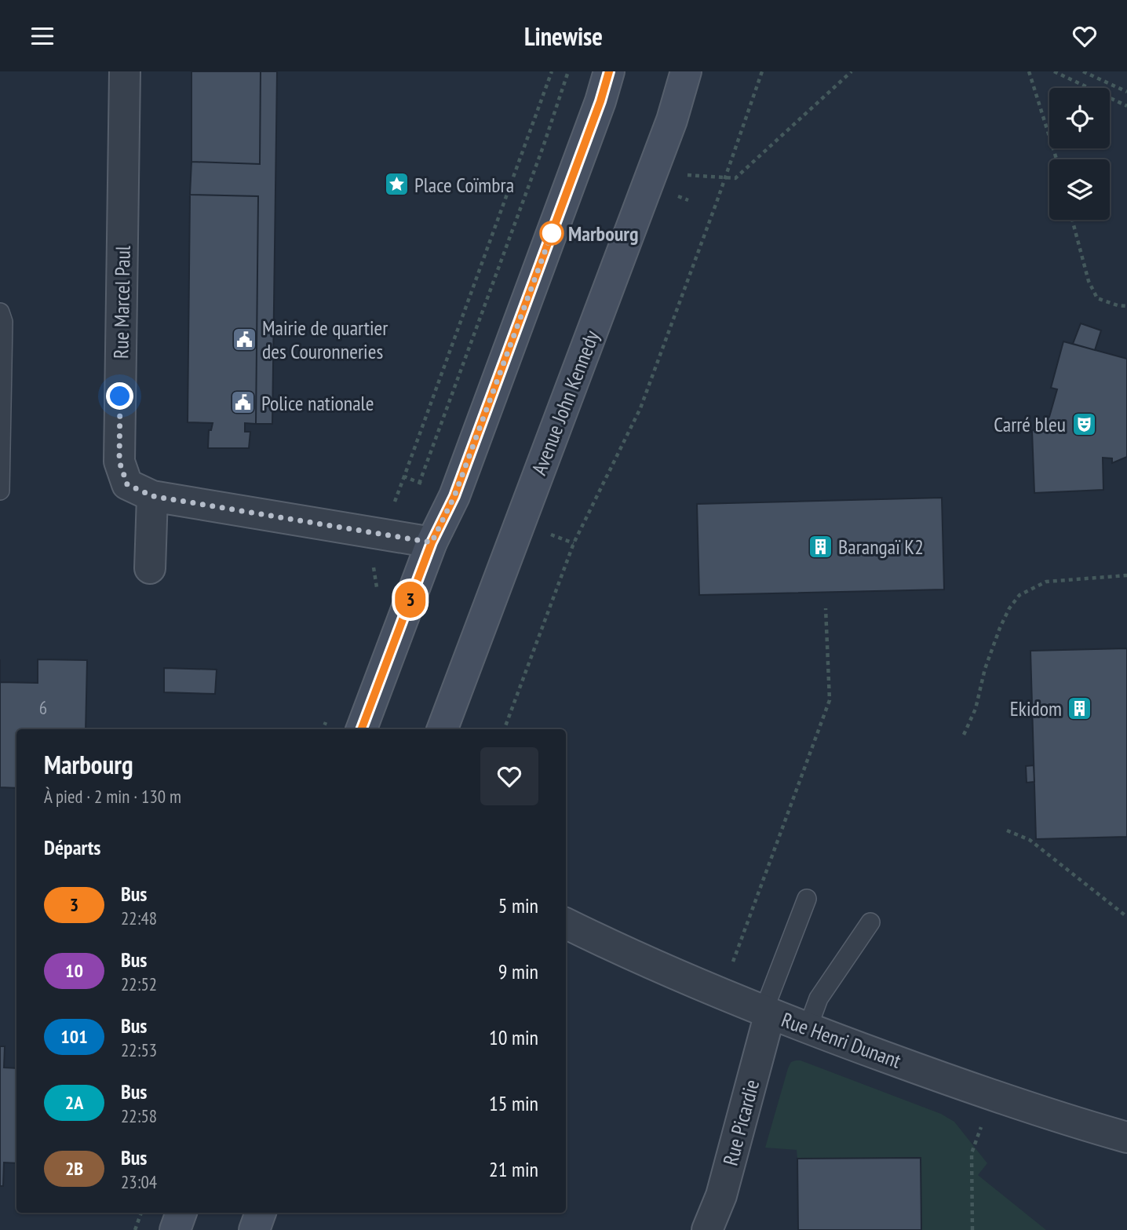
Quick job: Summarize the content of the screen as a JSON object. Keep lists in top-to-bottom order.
{
  "streets": {
    "main road": ["Avenue John Kennedy"],
    "street": ["Rue Marcel Paul", "Rue Henri Dunant", "Rue Picardie"]
  },
  "crossings": [
    ["Rue Henri Dunant", "Rue Picardie"]
  ],
  "places": {
    "place": ["Place Coïmbra"],
    "other": ["Marbourg"],
    "public building": ["Mairie de quartier des Couronneries", "Police nationale"],
    "theatre": ["Carré bleu"],
    "building": ["Barangaï K2", "Ekidom"]
  },
  "lines": ["bus line 3"],
  "house_numbers": ["6"],
  "page": {
    "header": "Linewise",
    "on_map": "3",
    "heading": [
      ["Marbourg", "À pied · 2 min · 130 m"],
      "Départs"
    ],
    "list": [
      {
        "mark": "3",
        "name": "Bus",
        "note": "22:48",
        "value": "5 min"
      },
      {
        "mark": "10",
        "name": "Bus",
        "note": "22:52",
        "value": "9 min"
      },
      {
        "mark": "101",
        "name": "Bus",
        "note": "22:53",
        "value": "10 min"
      },
      {
        "mark": "2A",
        "name": "Bus",
        "note": "22:58",
        "value": "15 min"
      },
      {
        "mark": "2B",
        "name": "Bus",
        "note": "23:04",
        "value": "21 min"
      }
    ]
  }
}
